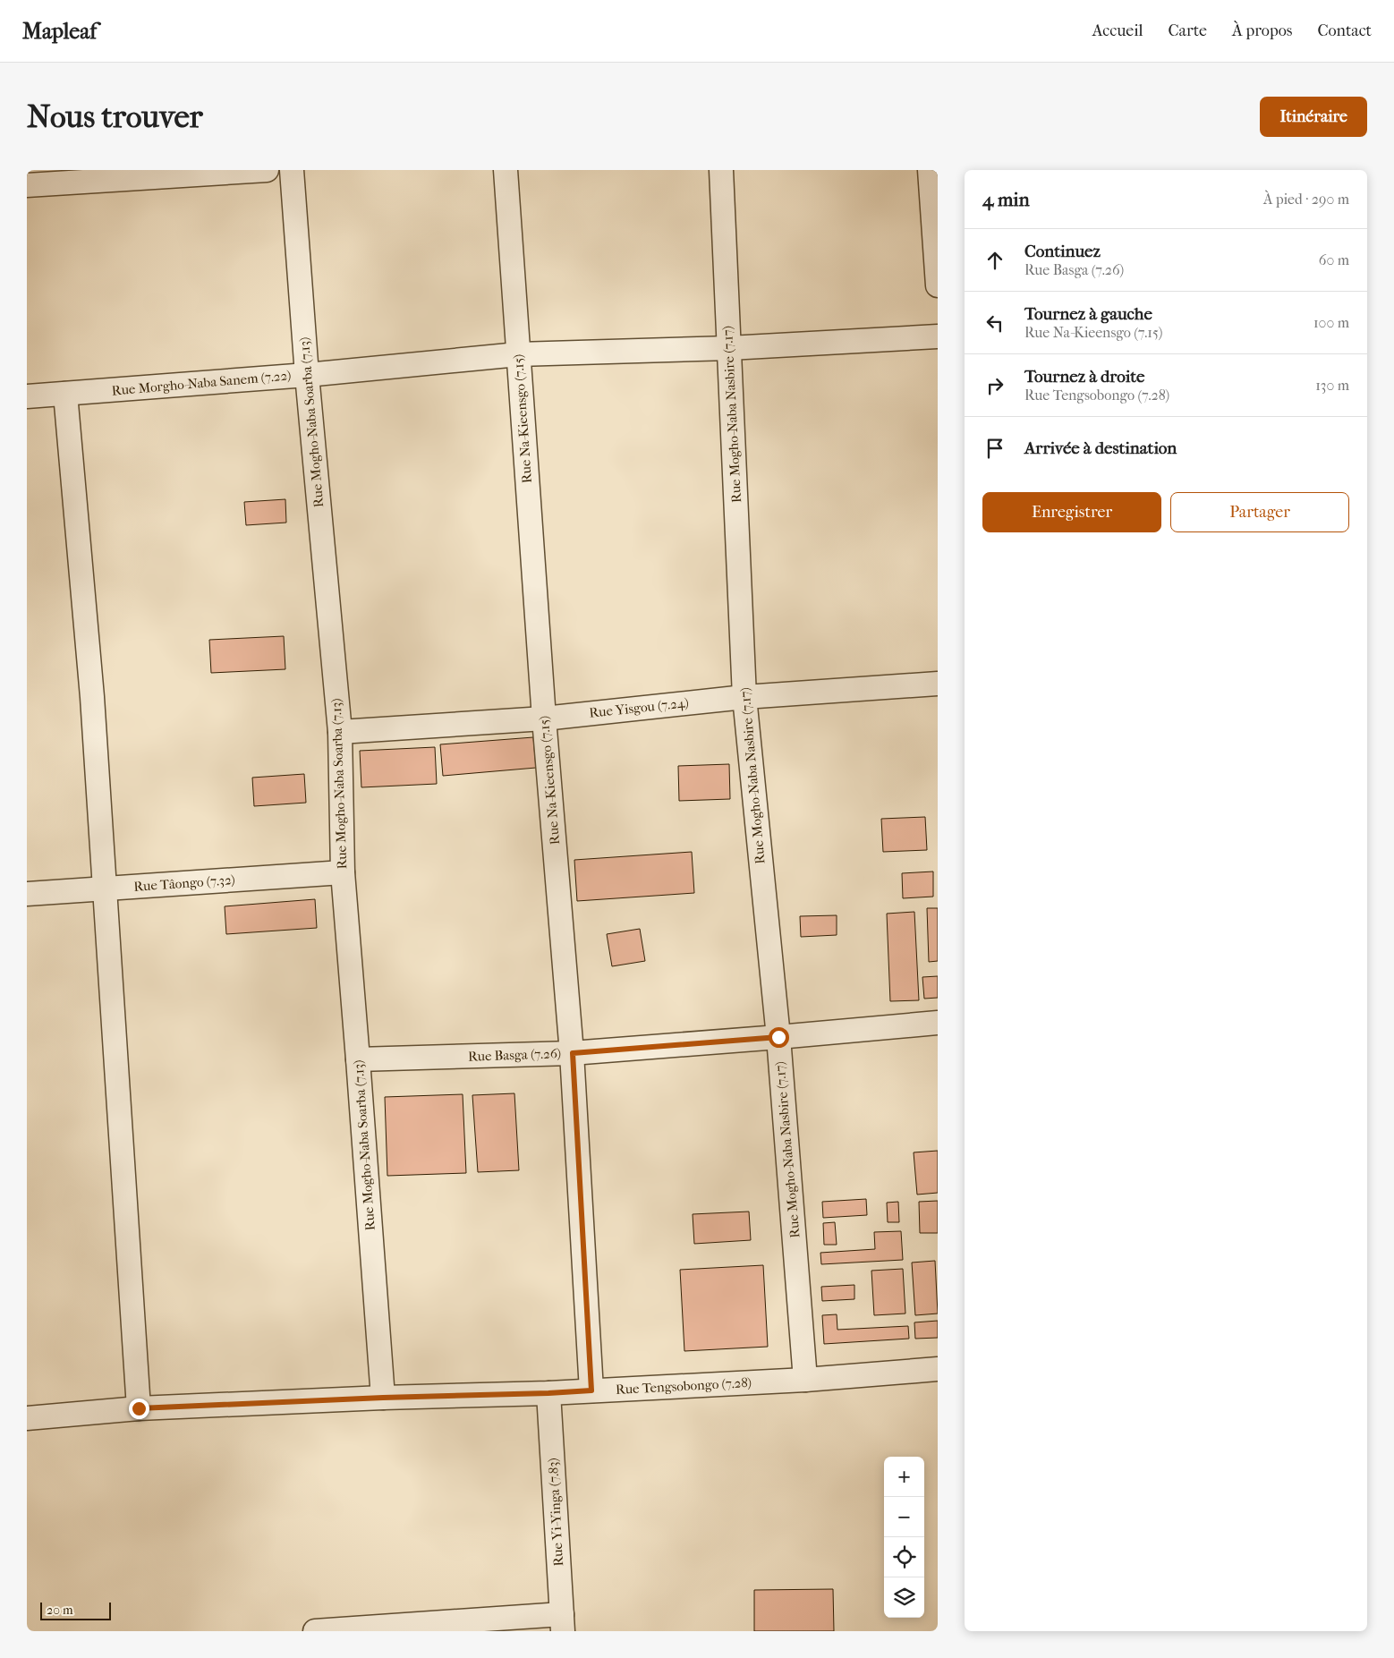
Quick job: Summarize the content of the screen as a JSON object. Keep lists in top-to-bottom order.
{
  "streets": {
    "street": [
      "Rue Morgho-Naba Sanem (7.22)",
      "Rue Mogho-Naba Nasbire (7.17)",
      "Rue Na-Kieensgo (7.15)",
      "Rue Mogho-Naba Soarba (7.13)",
      "Rue Yisgou (7.24)",
      "Rue Tâongo (7.32)",
      "Rue Basga (7.26)",
      "Rue Tengsobongo (7.28)",
      "Rue Yi-Yinga (7.83)"
    ]
  },
  "crossings": [
    ["Rue Morgho-Naba Sanem (7.22)", "Rue Mogho-Naba Nasbire (7.17)"],
    ["Rue Morgho-Naba Sanem (7.22)", "Rue Na-Kieensgo (7.15)"],
    ["Rue Morgho-Naba Sanem (7.22)", "Rue Mogho-Naba Soarba (7.13)"],
    ["Rue Mogho-Naba Nasbire (7.17)", "Rue Yisgou (7.24)"],
    ["Rue Mogho-Naba Nasbire (7.17)", "Rue Basga (7.26)"],
    ["Rue Mogho-Naba Nasbire (7.17)", "Rue Tengsobongo (7.28)"],
    ["Rue Na-Kieensgo (7.15)", "Rue Yisgou (7.24)"],
    ["Rue Na-Kieensgo (7.15)", "Rue Basga (7.26)"],
    ["Rue Na-Kieensgo (7.15)", "Rue Tengsobongo (7.28)"],
    ["Rue Mogho-Naba Soarba (7.13)", "Rue Yisgou (7.24)"],
    ["Rue Mogho-Naba Soarba (7.13)", "Rue Tâongo (7.32)"],
    ["Rue Mogho-Naba Soarba (7.13)", "Rue Basga (7.26)"],
    ["Rue Mogho-Naba Soarba (7.13)", "Rue Tengsobongo (7.28)"],
    ["Rue Tengsobongo (7.28)", "Rue Yi-Yinga (7.83)"]
  ],
  "scale_bar": "20 m",
  "page": {
    "header": "Mapleaf",
    "nav": [
      "Accueil",
      "Carte",
      "À propos",
      "Contact"
    ],
    "buttons": [
      "Itinéraire",
      ["Enregistrer", "Partager"]
    ],
    "title": "Nous trouver",
    "heading": ["4 min", "À pied · 290 m"],
    "list": [
      ["Continuez", "Rue Basga (7.26)", "60 m"],
      ["Tournez à gauche", "Rue Na-Kieensgo (7.15)", "100 m"],
      ["Tournez à droite", "Rue Tengsobongo (7.28)", "130 m"],
      "Arrivée à destination"
    ],
    "map_buttons": ["+", "−"],
    "scale": "20 m"
  }
}
